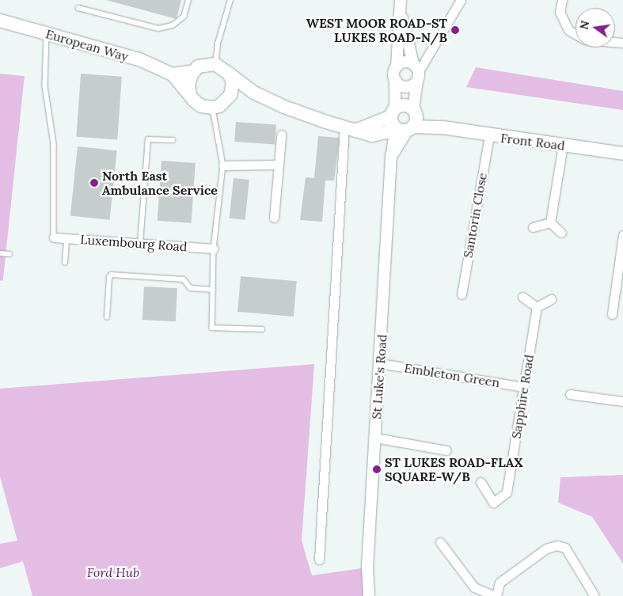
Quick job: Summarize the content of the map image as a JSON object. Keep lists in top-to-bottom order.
{
  "streets": {
    "main road": ["European Way", "Front Road"],
    "street": [
      "Santorin Close",
      "Luxembourg Road",
      "Embleton Green",
      "St Luke's Road",
      "Sapphire Road"
    ]
  },
  "crossings": [
    ["Front Road", "Santorin Close"],
    ["Embleton Green", "St Luke's Road"],
    ["Embleton Green", "Sapphire Road"]
  ],
  "parks": ["Ford Hub"],
  "places": ["WEST MOOR ROAD-ST LUKES ROAD-N/B", "North East Ambulance Service", "ST LUKES ROAD-FLAX SQUARE-W/B"],
  "north": "left"
}
